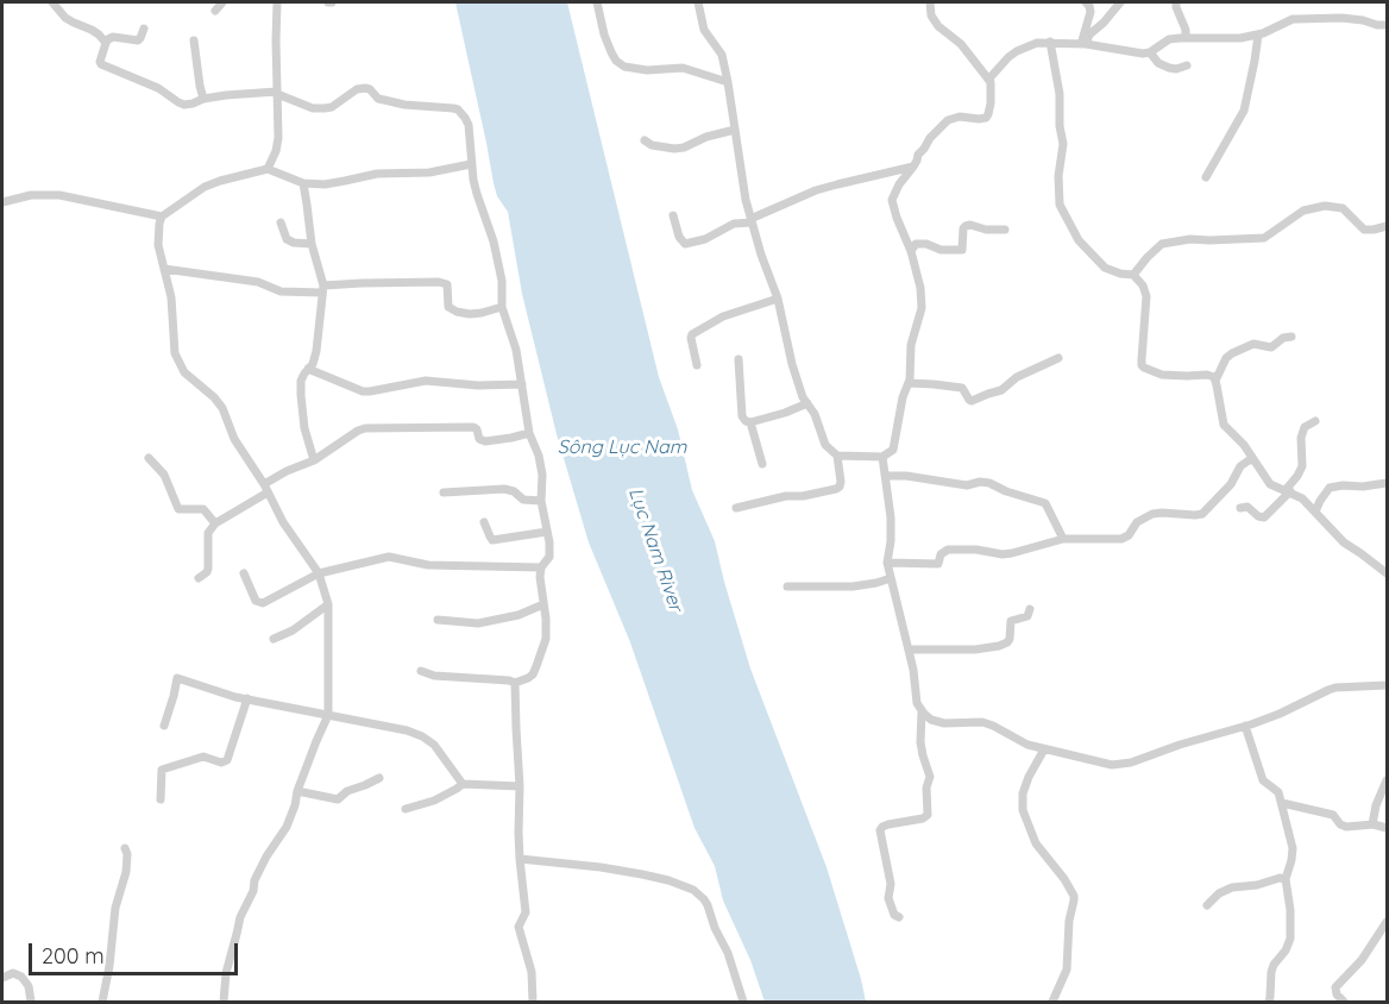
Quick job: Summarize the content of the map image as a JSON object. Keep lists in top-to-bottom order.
{
  "water": ["Sông Lục Nam", "Lục Nam River"],
  "scale_bar": "200 m"
}
